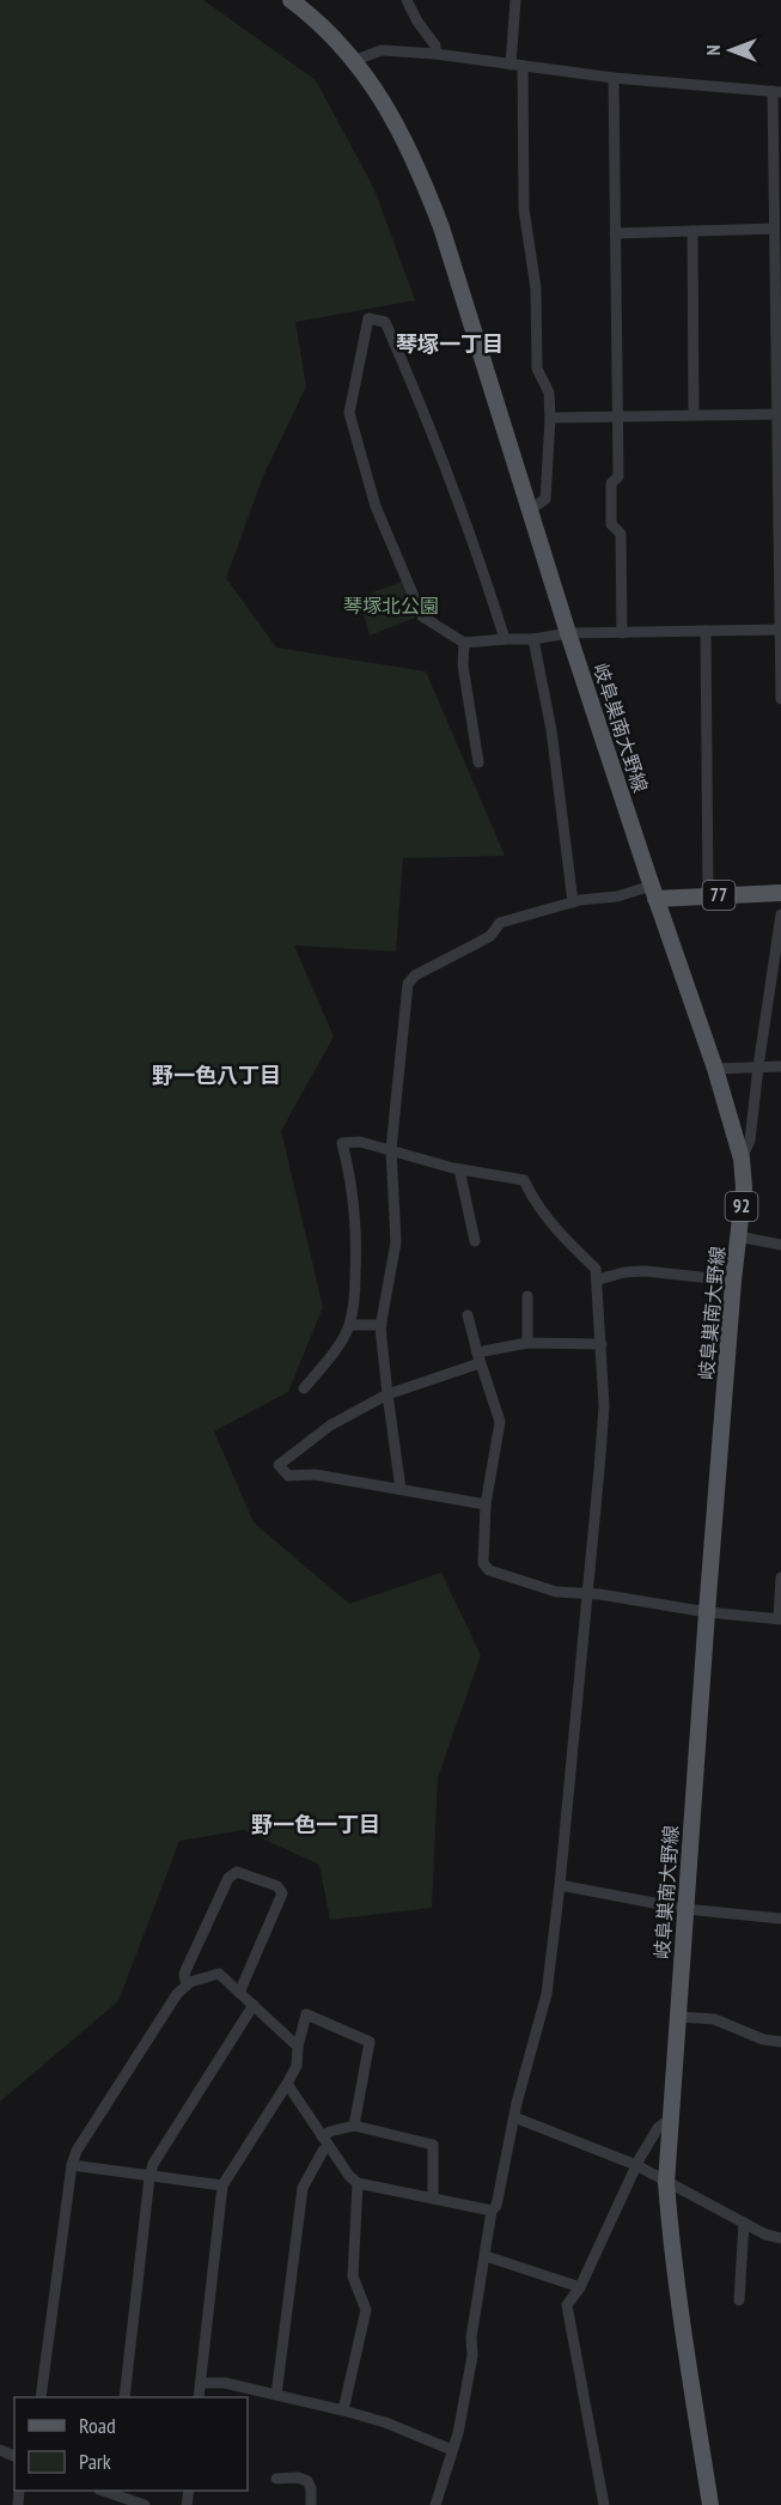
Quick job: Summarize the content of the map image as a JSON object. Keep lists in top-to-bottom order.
{
  "streets": {
    "main road": ["岐阜巣南大野線", "77", "92"]
  },
  "crossings": [
    ["岐阜巣南大野線", "77"]
  ],
  "districts": ["琴塚一丁目", "野一色八丁目", "野一色一丁目"],
  "parks": ["琴塚北公園"],
  "legend": ["Road", "Park"],
  "north": "left"
}
